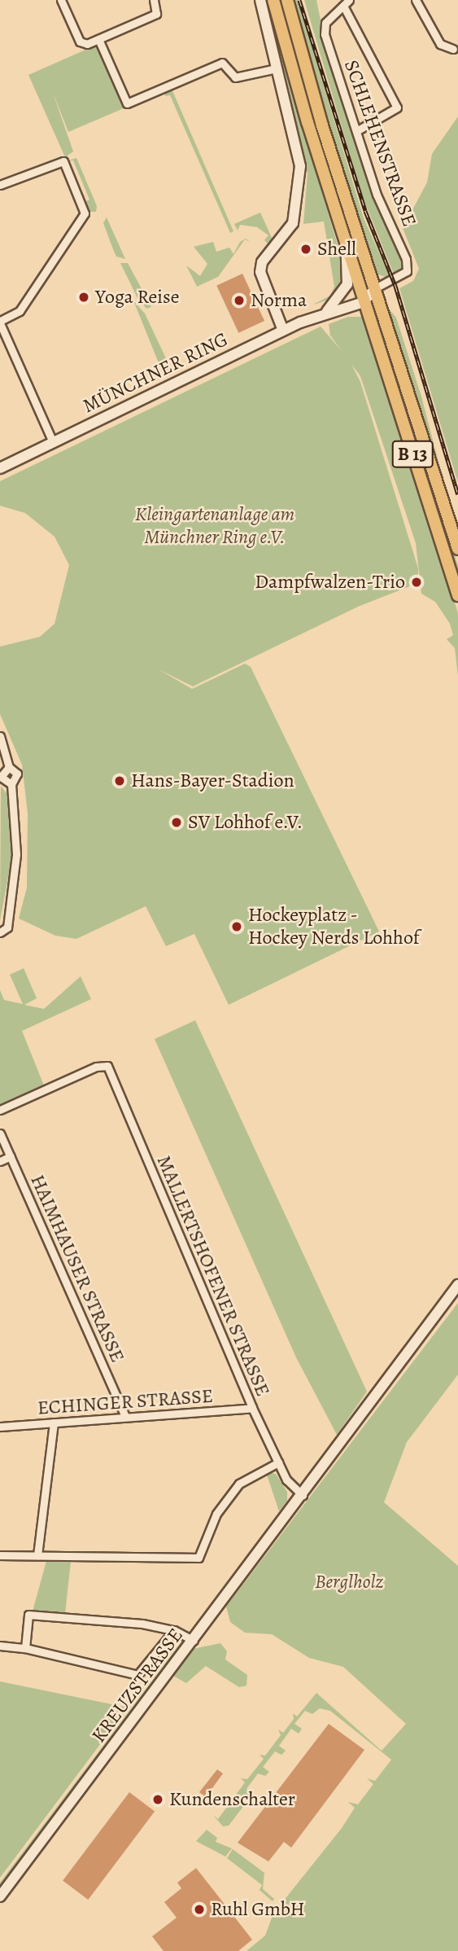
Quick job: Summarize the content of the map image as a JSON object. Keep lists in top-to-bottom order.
{
  "streets": {
    "main road": ["MÜNCHNER RING", "B 13", "KREUZSTRASSE"],
    "street": [
      "SCHLEHENSTRASSE",
      "HAIMHAUSER STRASSE",
      "MALLERTSHOFENER STRASSE",
      "ECHINGER STRASSE"
    ]
  },
  "crossings": [
    ["SCHLEHENSTRASSE", "MÜNCHNER RING"],
    ["SCHLEHENSTRASSE", "B 13"],
    ["MÜNCHNER RING", "B 13"],
    ["HAIMHAUSER STRASSE", "ECHINGER STRASSE"],
    ["MALLERTSHOFENER STRASSE", "ECHINGER STRASSE"],
    ["MALLERTSHOFENER STRASSE", "KREUZSTRASSE"]
  ],
  "parks": ["Kleingartenanlage am Münchner Ring e.V.", "Berglholz"],
  "places": [
    "Shell",
    "Yoga Reise",
    "Norma",
    "Dampfwalzen-Trio",
    "Hans-Bayer-Stadion",
    "SV Lohhof e.V.",
    "Hockeyplatz - Hockey Nerds Lohhof",
    "Kundenschalter",
    "Ruhl GmbH"
  ]
}
